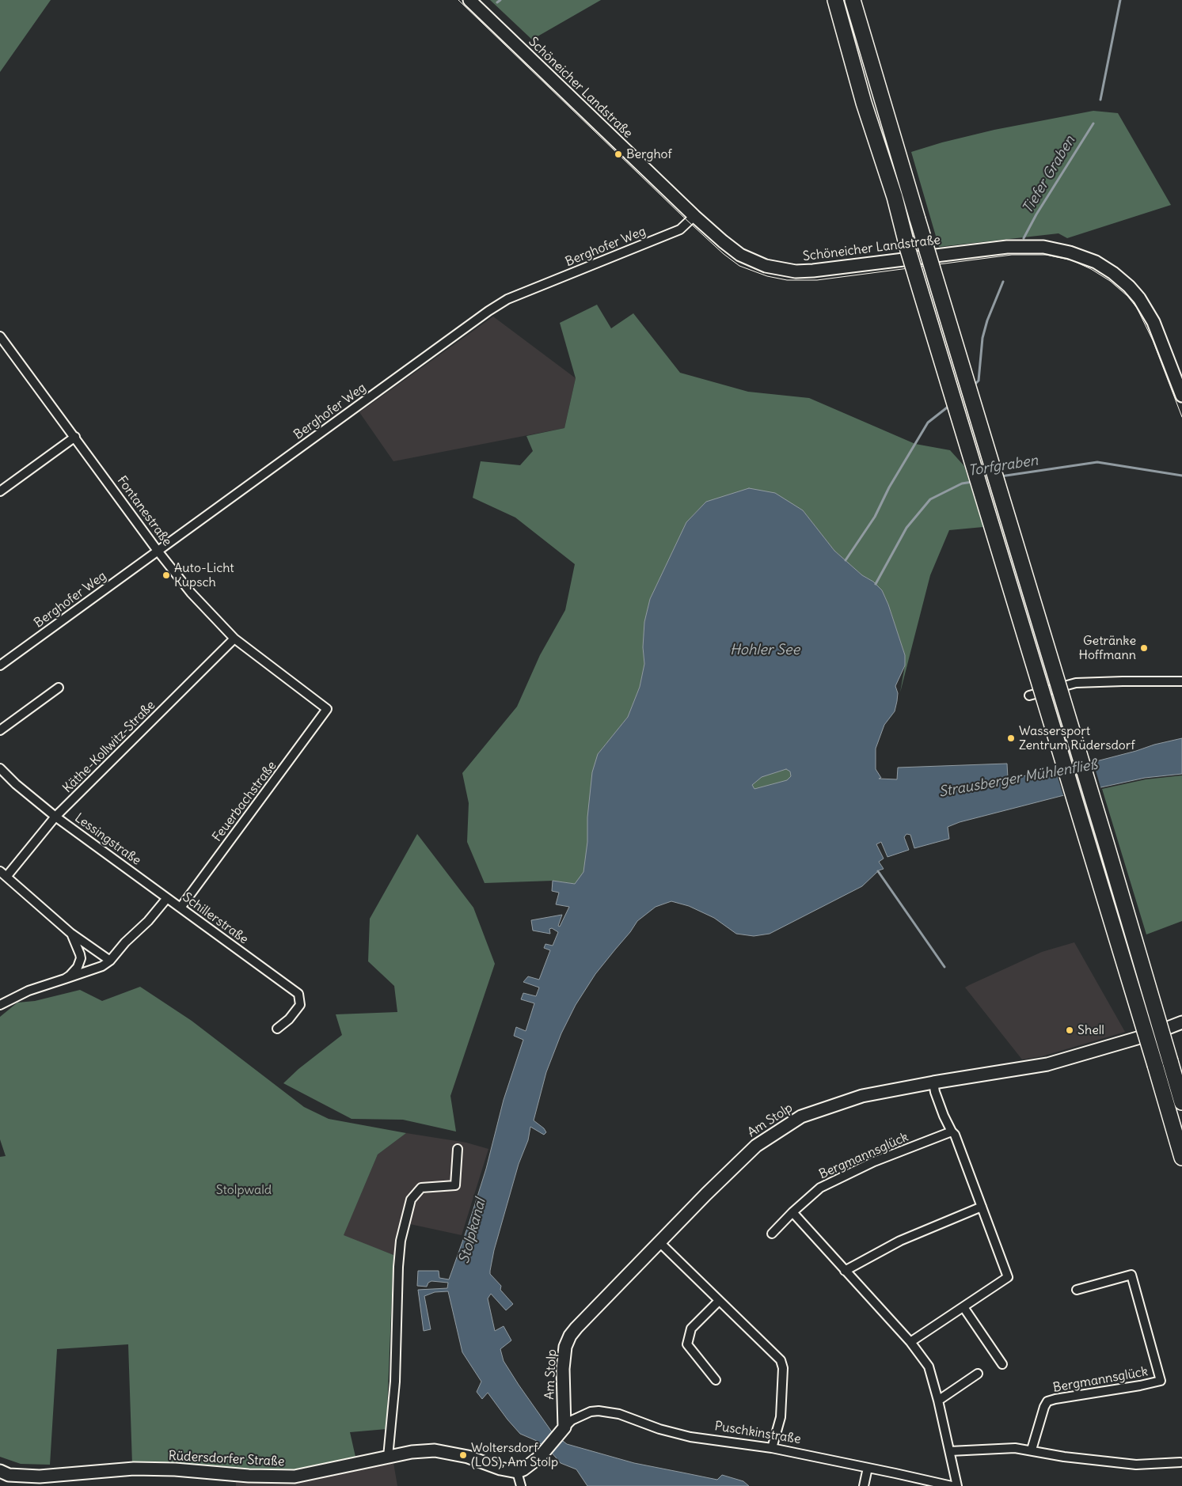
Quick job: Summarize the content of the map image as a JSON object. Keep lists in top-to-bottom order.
{
  "streets": {
    "main road": ["Schöneicher Landstraße", "Am Stolp", "Rüdersdorfer Straße"],
    "street": [
      "Berghofer Weg",
      "Fontanestraße",
      "Käthe-Kollwitz-Straße",
      "Feuerbachstraße",
      "Lessingstraße",
      "Schillerstraße",
      "Bergmannsglück",
      "Puschkinstraße"
    ]
  },
  "crossings": [
    ["Schöneicher Landstraße", "Berghofer Weg"],
    ["Berghofer Weg", "Fontanestraße"],
    ["Fontanestraße", "Käthe-Kollwitz-Straße"],
    ["Fontanestraße", "Feuerbachstraße"],
    ["Käthe-Kollwitz-Straße", "Lessingstraße"],
    ["Feuerbachstraße", "Schillerstraße"],
    ["Lessingstraße", "Schillerstraße"],
    ["Am Stolp", "Puschkinstraße"]
  ],
  "water": [
    "Tiefer Graben",
    "Torfgraben",
    "Hohler See",
    "Strausberger Mühlenfließ",
    "Stolpkanal"
  ],
  "parks": ["Stolpwald"],
  "places": [
    "Berghof",
    "Auto-Licht Kupsch",
    "Getränke Hoffmann",
    "Wassersport Zentrum Rüdersdorf",
    "Shell",
    "Woltersdorf (LOS), Am Stolp"
  ]
}
